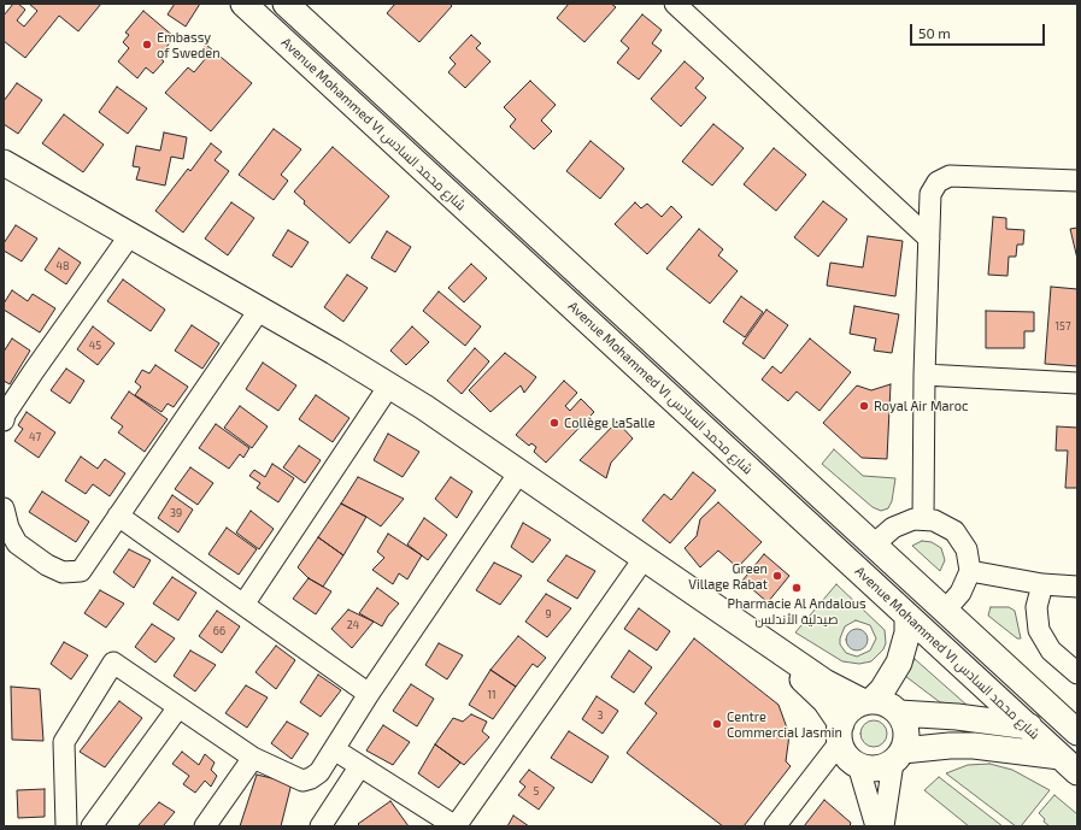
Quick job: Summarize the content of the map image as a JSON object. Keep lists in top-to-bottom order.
{
  "streets": {
    "main road": ["Avenue Mohammed VI شارع محمد السادس"]
  },
  "places": [
    "Embassy of Sweden",
    "Royal Air Maroc",
    "Collège LaSalle",
    "Green Village Rabat",
    "Pharmacie Al Andalous صيدلية الأندلس",
    "Centre Commercial Jasmin"
  ],
  "house_numbers": [
    "48",
    "157",
    "45",
    "47",
    "39",
    "9",
    "24",
    "66",
    "11",
    "3",
    "5"
  ],
  "scale_bar": "50 m"
}
